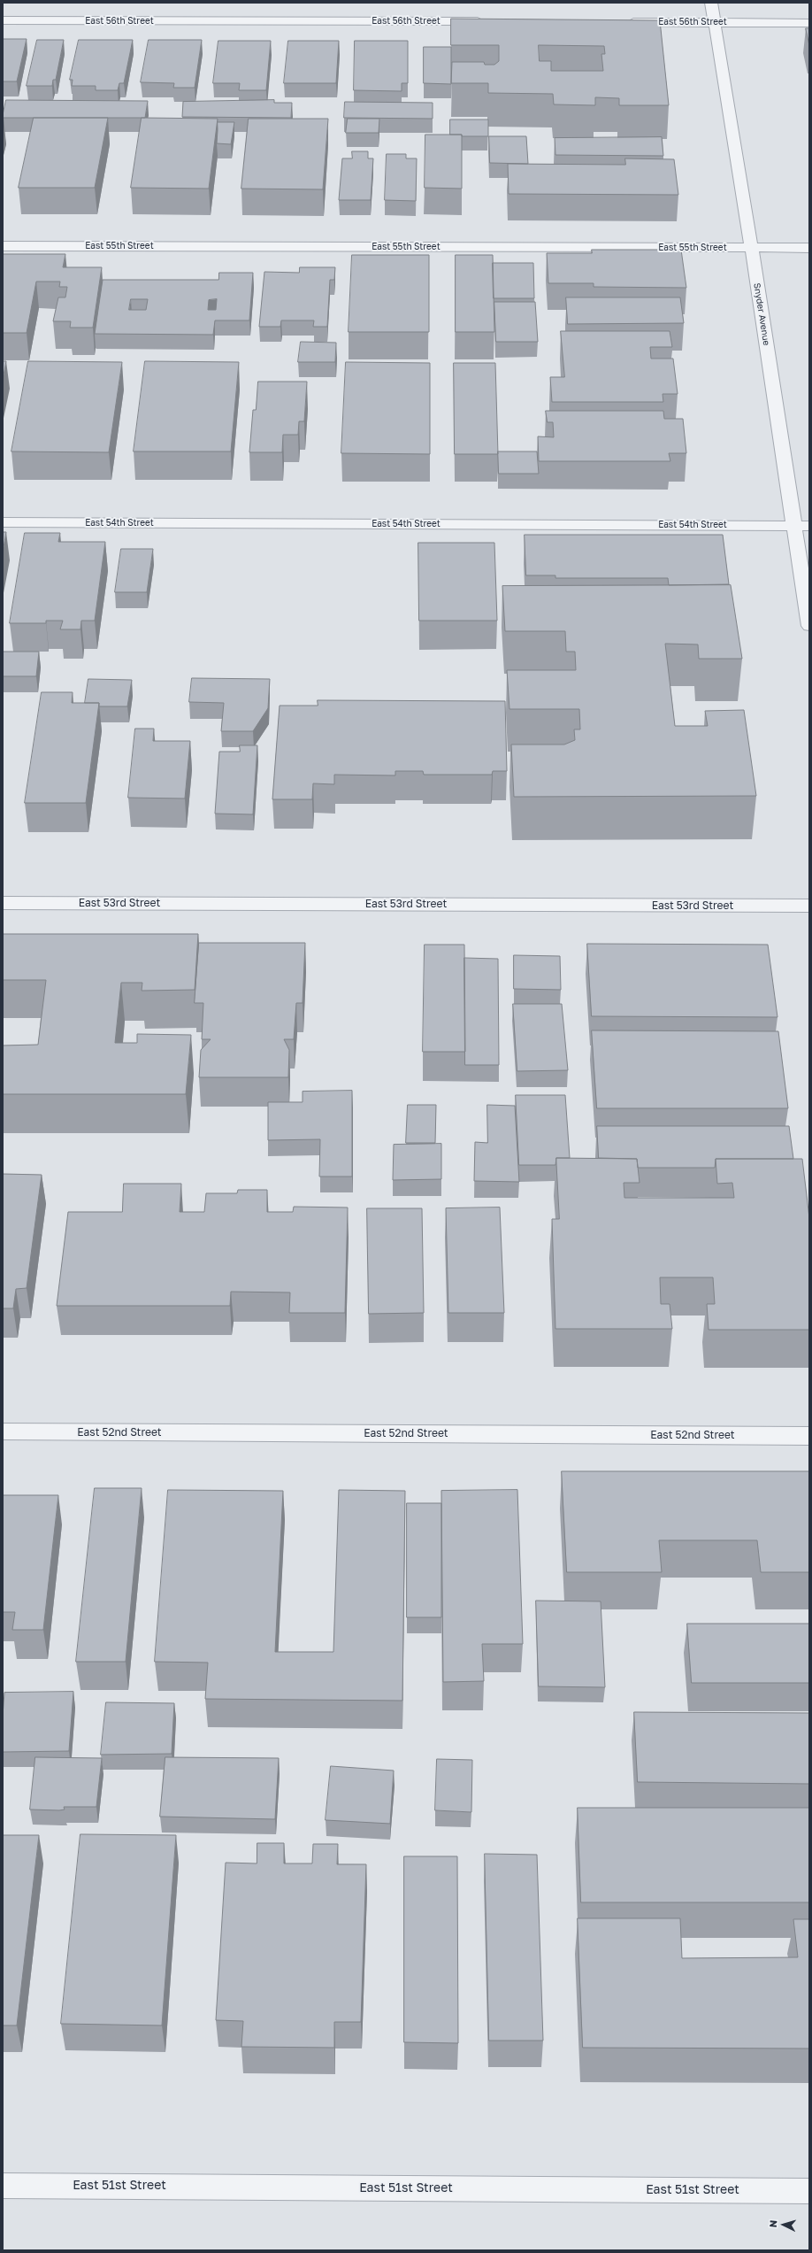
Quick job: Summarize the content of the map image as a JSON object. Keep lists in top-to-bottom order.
{
  "streets": {
    "street": [
      "East 56th Street",
      "East 55th Street",
      "Snyder Avenue",
      "East 54th Street",
      "East 53rd Street",
      "East 52nd Street",
      "East 51st Street"
    ]
  },
  "crossings": [
    ["East 56th Street", "Snyder Avenue"],
    ["East 55th Street", "Snyder Avenue"],
    ["Snyder Avenue", "East 54th Street"]
  ],
  "north": "left"
}
